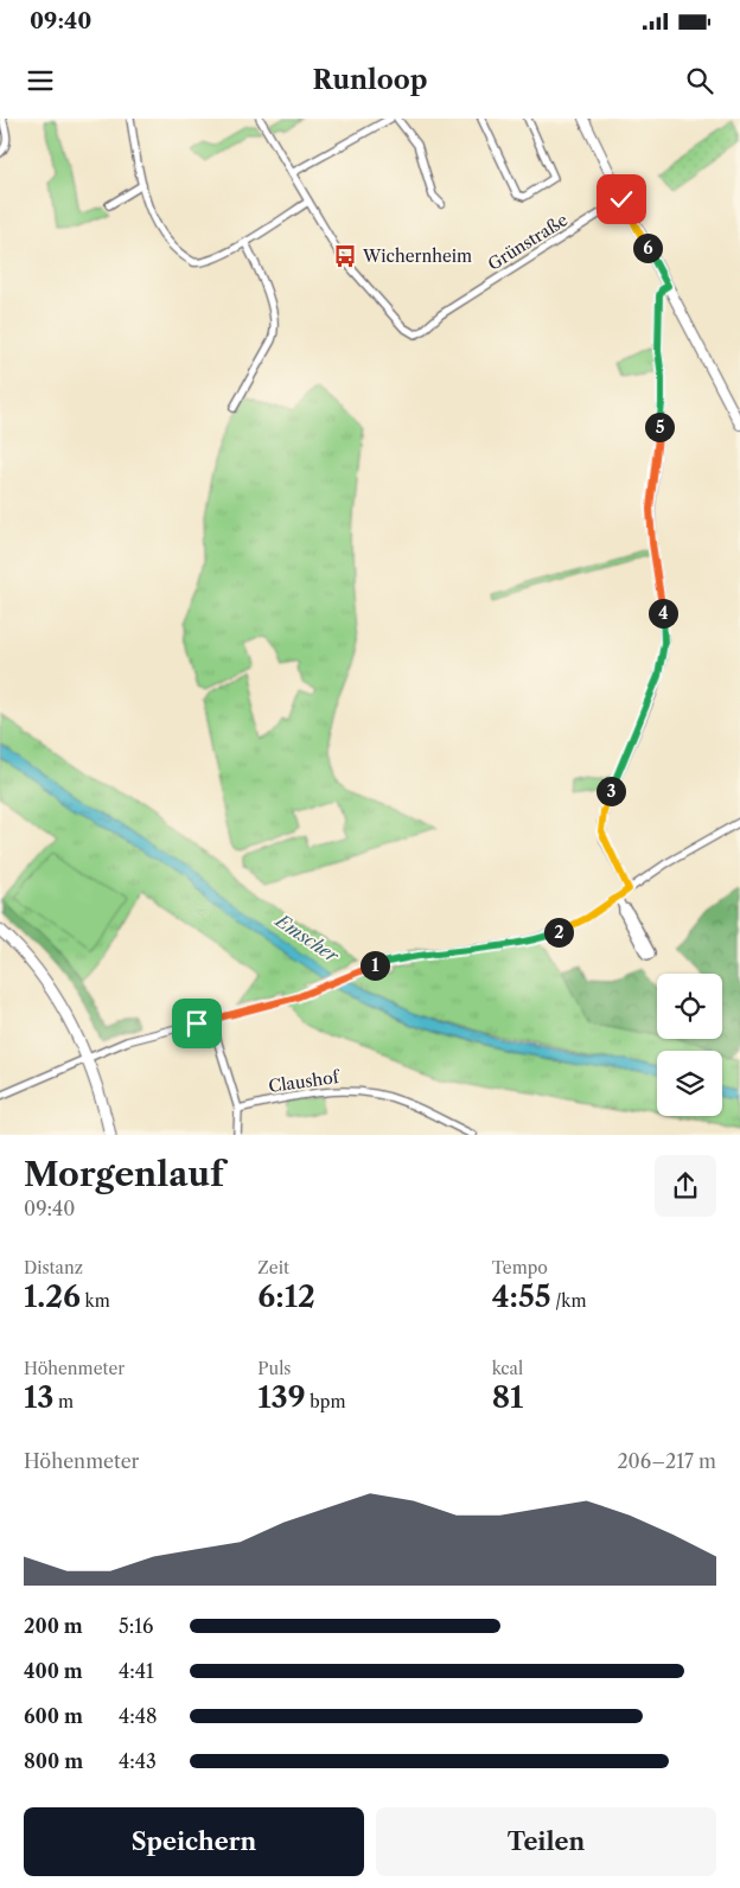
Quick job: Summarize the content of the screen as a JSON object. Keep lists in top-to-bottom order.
{
  "streets": {
    "street": ["Grünstraße", "Claushof"]
  },
  "water": ["Emscher"],
  "places": {
    "bus stop": ["Wichernheim"]
  },
  "page": {
    "status": "09:40",
    "header": "Runloop",
    "pins": [
      "6",
      "5",
      "4",
      "3",
      "2",
      "1"
    ],
    "heading": ["Morgenlauf", "09:40"],
    "stats": [
      ["Distanz", "1.26 km"],
      ["Zeit", "6:12"],
      ["Tempo", "4:55 /km"],
      ["Höhenmeter", "13 m"],
      ["Puls", "139 bpm"],
      ["kcal", "81"]
    ],
    "chart": ["Höhenmeter", "206–217 m"],
    "list": [
      {
        "name": "200 m",
        "note": "5:16"
      },
      {
        "name": "400 m",
        "note": "4:41"
      },
      {
        "name": "600 m",
        "note": "4:48"
      },
      {
        "name": "800 m",
        "note": "4:43"
      }
    ],
    "buttons": ["Speichern", "Teilen"]
  }
}
